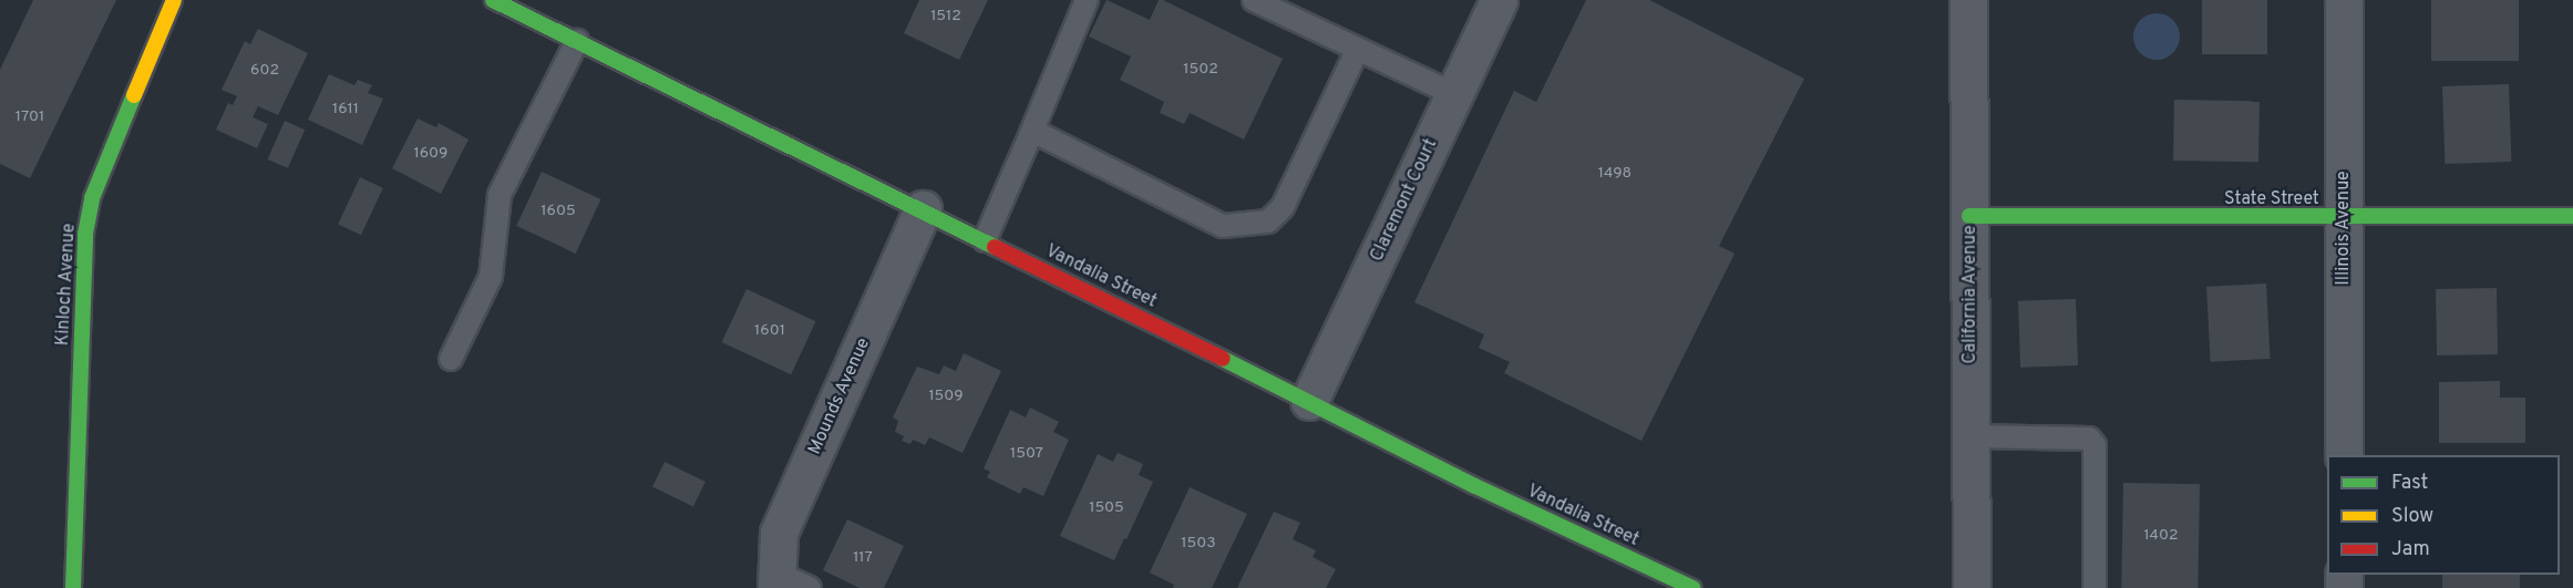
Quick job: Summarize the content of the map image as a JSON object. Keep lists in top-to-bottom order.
{
  "streets": {
    "main road": ["State Street", "Vandalia Street", "Kinloch Avenue"],
    "street": [
      "Claremont Court",
      "Illinois Avenue",
      "California Avenue",
      "Mounds Avenue"
    ]
  },
  "crossings": [
    ["State Street", "Illinois Avenue"],
    ["State Street", "California Avenue"],
    ["Claremont Court", "Vandalia Street"],
    ["Vandalia Street", "Mounds Avenue"]
  ],
  "house_numbers": [
    "1512",
    "1502",
    "602",
    "1611",
    "1701",
    "1609",
    "1498",
    "1605",
    "1601",
    "1509",
    "1507",
    "1505",
    "1402",
    "1503",
    "117"
  ],
  "legend": ["Fast", "Slow", "Jam"]
}
